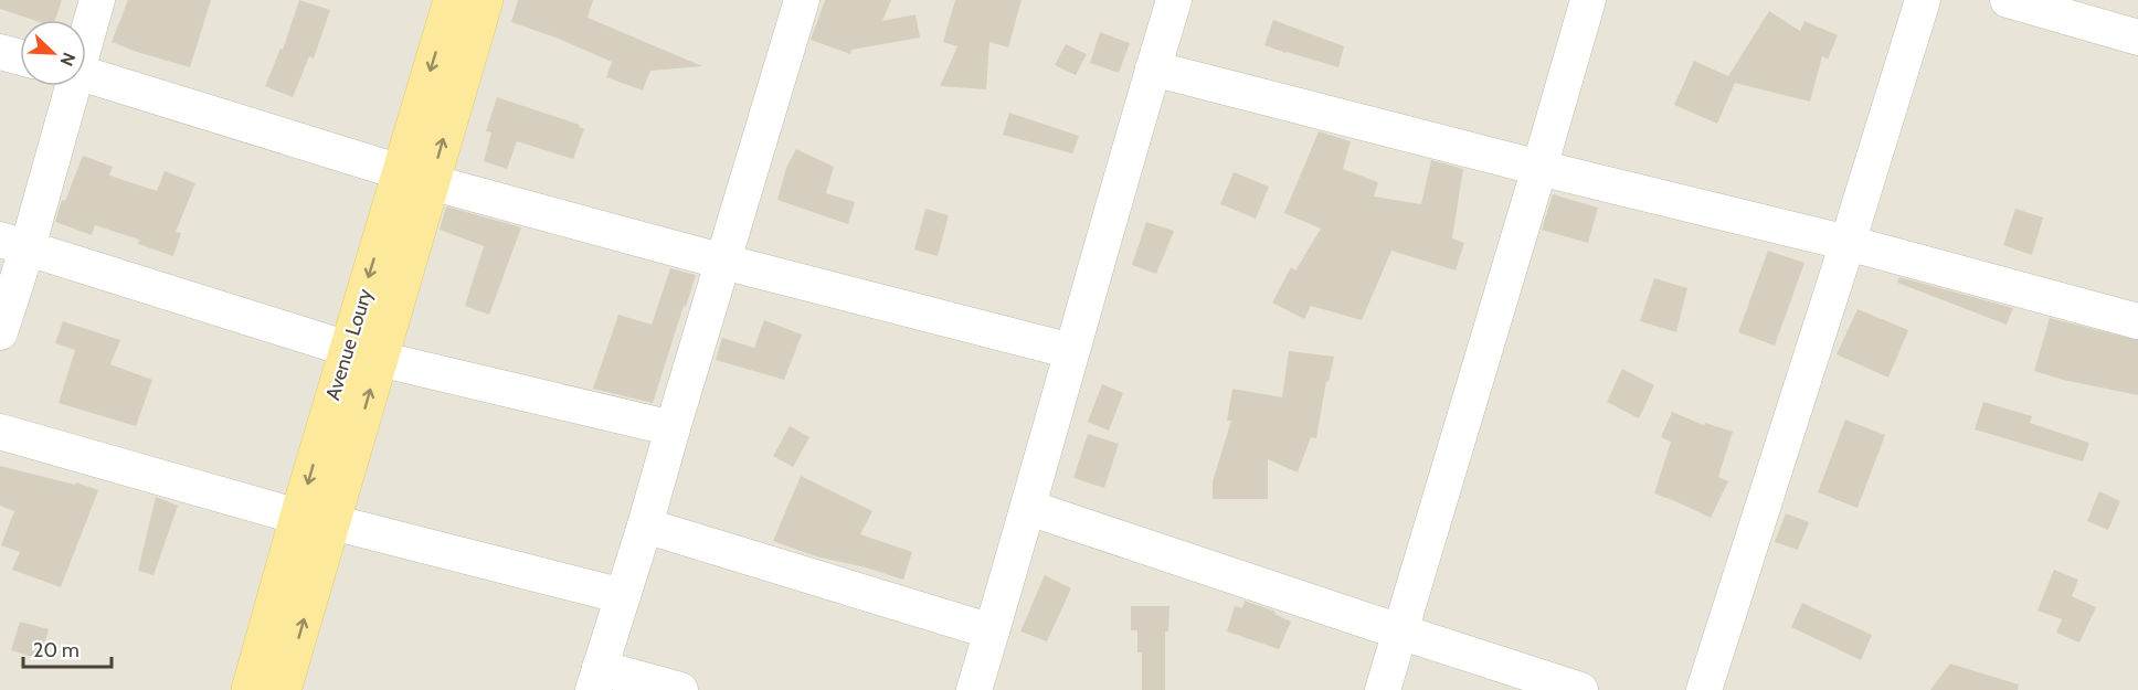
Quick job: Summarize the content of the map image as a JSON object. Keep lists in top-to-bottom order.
{
  "streets": {
    "main road": ["Avenue Loury"]
  },
  "scale_bar": "20 m",
  "north": "bottom right"
}
